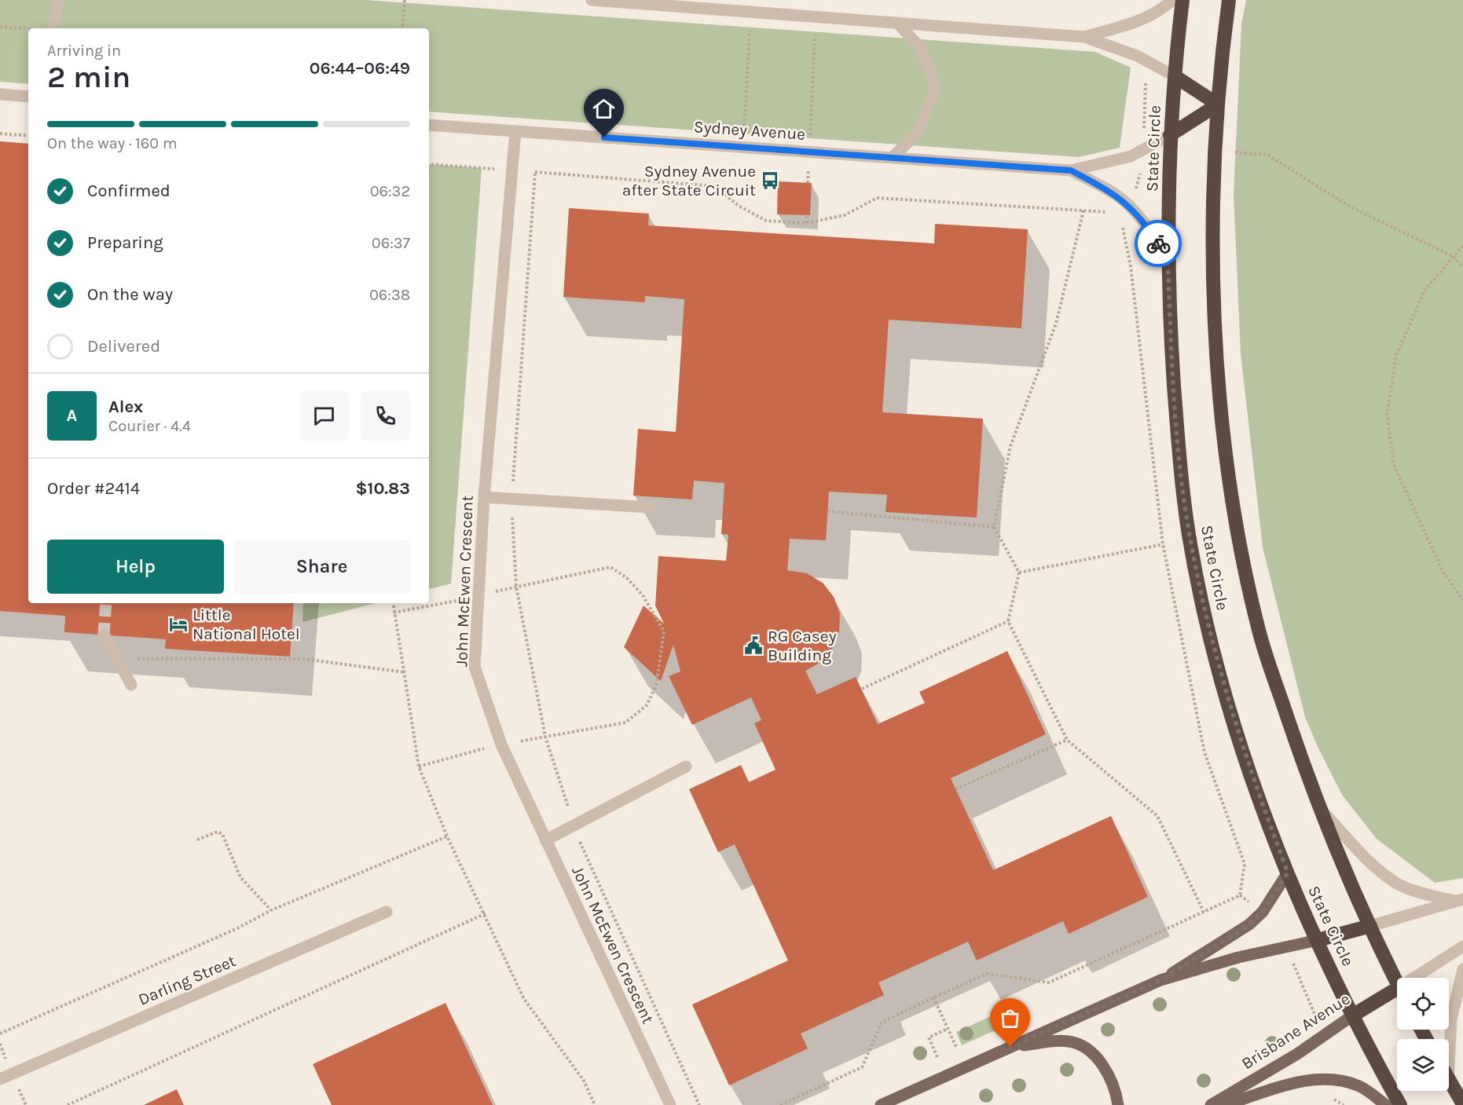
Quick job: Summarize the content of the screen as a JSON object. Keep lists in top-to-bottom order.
{
  "streets": {
    "highway": ["Sydney Avenue", "State Circle", "Brisbane Avenue"],
    "street": ["John McEwen Crescent", "Darling Street"]
  },
  "crossings": [
    ["Sydney Avenue", "State Circle"],
    ["Sydney Avenue", "John McEwen Crescent"],
    ["State Circle", "Brisbane Avenue"]
  ],
  "places": {
    "bus stop": ["Sydney Avenue after State Circuit"],
    "hotel": ["Little National Hotel"],
    "public building": ["RG Casey Building"]
  },
  "page": {
    "heading": ["2 min", "Arriving in", "06:44–06:49"],
    "panel": [
      "Alex",
      "Courier · 4.4",
      "Order #2414",
      "$10.83"
    ],
    "bar": "On the way · 160 m",
    "list": [
      ["Confirmed", "06:32"],
      ["Preparing", "06:37"],
      ["On the way", "06:38"],
      "Delivered"
    ],
    "round": "A",
    "buttons": ["Help", "Share"]
  }
}
